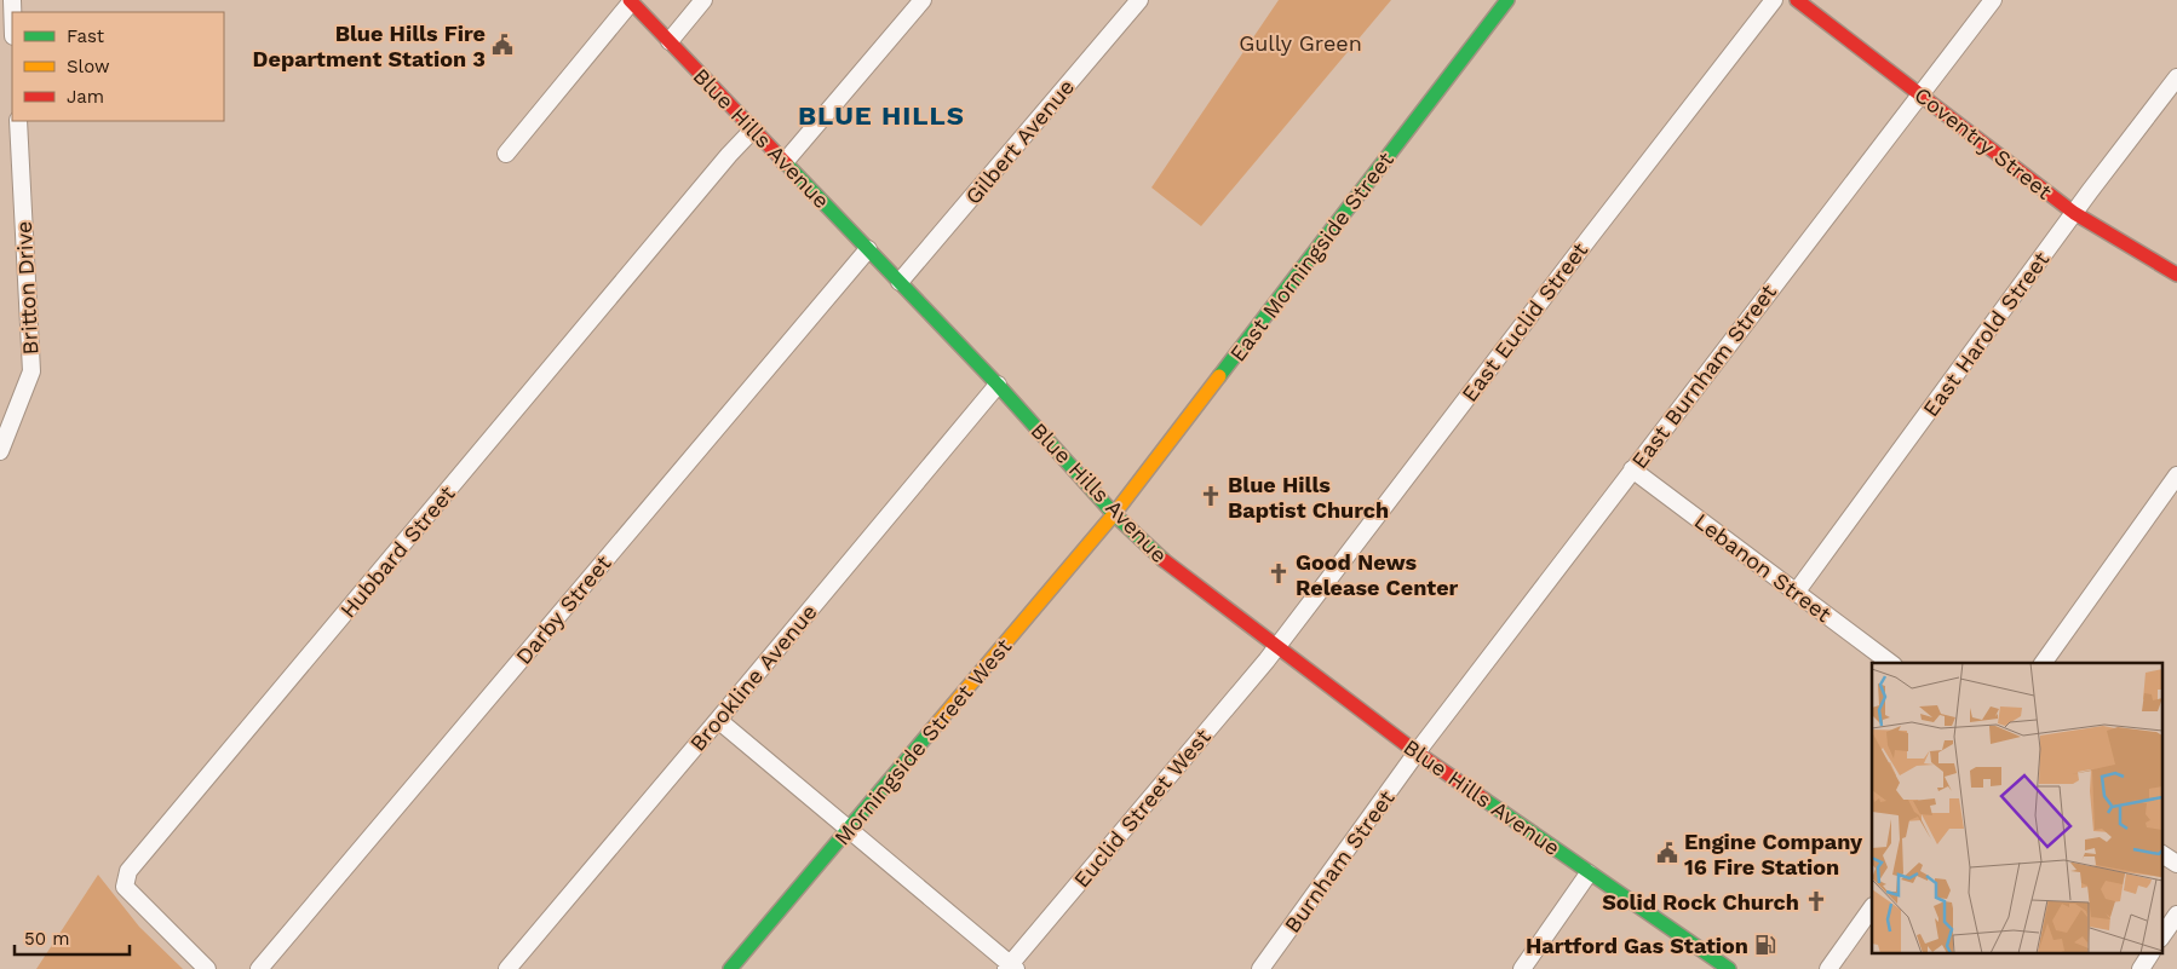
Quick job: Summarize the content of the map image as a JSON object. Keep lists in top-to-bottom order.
{
  "streets": {
    "street": [
      "Blue Hills Avenue",
      "Gilbert Avenue",
      "Coventry Street",
      "East Morningside Street",
      "Britton Drive",
      "East Euclid Street",
      "East Harold Street",
      "East Burnham Street",
      "Hubbard Street",
      "Lebanon Street",
      "Darby Street",
      "Brookline Avenue",
      "Morningside Street West",
      "Euclid Street West",
      "Burnham Street"
    ]
  },
  "crossings": [
    ["Blue Hills Avenue", "Gilbert Avenue"],
    ["Blue Hills Avenue", "East Morningside Street"],
    ["Blue Hills Avenue", "East Euclid Street"],
    ["Blue Hills Avenue", "East Burnham Street"],
    ["Blue Hills Avenue", "Hubbard Street"],
    ["Blue Hills Avenue", "Darby Street"],
    ["Blue Hills Avenue", "Brookline Avenue"],
    ["Blue Hills Avenue", "Morningside Street West"],
    ["Blue Hills Avenue", "Euclid Street West"],
    ["Blue Hills Avenue", "Burnham Street"],
    ["Coventry Street", "East Harold Street"],
    ["Coventry Street", "East Burnham Street"],
    ["East Morningside Street", "Morningside Street West"],
    ["East Euclid Street", "Euclid Street West"],
    ["East Harold Street", "Lebanon Street"],
    ["East Burnham Street", "Lebanon Street"],
    ["East Burnham Street", "Burnham Street"]
  ],
  "districts": ["BLUE HILLS"],
  "parks": ["Gully Green"],
  "places": {
    "public building": ["Blue Hills Fire Department Station 3", "Engine Company 16 Fire Station"],
    "church": ["Blue Hills Baptist Church", "Good News Release Center", "Solid Rock Church"],
    "fuel station": ["Hartford Gas Station"]
  },
  "legend": ["Fast", "Slow", "Jam"],
  "scale_bar": "50 m"
}
